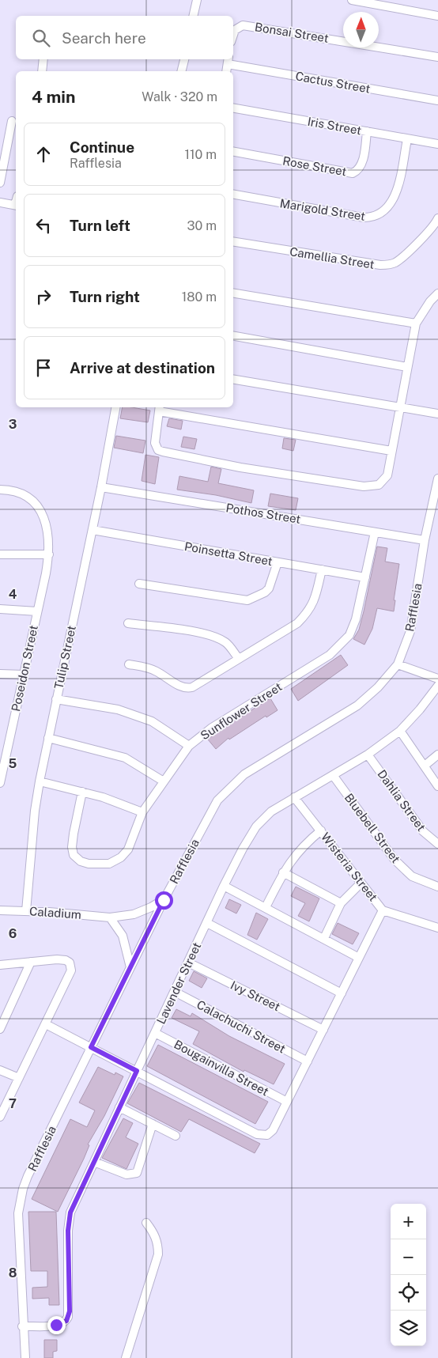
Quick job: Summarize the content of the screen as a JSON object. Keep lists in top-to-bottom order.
{
  "streets": {
    "street": [
      "Bonsai Street",
      "Cactus Street",
      "Iris Street",
      "Rose Street",
      "Marigold Street",
      "Camellia Street",
      "Pothos Street",
      "Poinsetta Street",
      "Rafflesia",
      "Tulip Street",
      "Poseidon Street",
      "Sunflower Street",
      "Dahlia Street",
      "Bluebell Street",
      "Wisteria Street",
      "Caladium",
      "Lavender Street",
      "Ivy Street",
      "Calachuchi Street",
      "Bougainvilla Street"
    ]
  },
  "crossings": [
    ["Iris Street", "Rose Street"],
    ["Iris Street", "Marigold Street"],
    ["Pothos Street", "Rafflesia"],
    ["Pothos Street", "Tulip Street"],
    ["Pothos Street", "Sunflower Street"],
    ["Poinsetta Street", "Tulip Street"],
    ["Poinsetta Street", "Sunflower Street"],
    ["Rafflesia", "Caladium"],
    ["Rafflesia", "Lavender Street"],
    ["Tulip Street", "Caladium"],
    ["Dahlia Street", "Lavender Street"],
    ["Bluebell Street", "Lavender Street"],
    ["Wisteria Street", "Lavender Street"],
    ["Lavender Street", "Ivy Street"],
    ["Lavender Street", "Calachuchi Street"],
    ["Lavender Street", "Bougainvilla Street"]
  ],
  "north": "top",
  "page": {
    "search": "Search here",
    "heading": ["4 min", "Walk · 320 m"],
    "list": [
      ["Continue", "Rafflesia", "110 m"],
      ["Turn left", "30 m"],
      ["Turn right", "180 m"],
      "Arrive at destination"
    ],
    "map_buttons": ["+", "−"]
  },
  "grid": {
    "rows": [
      "3",
      "4",
      "5",
      "6",
      "7",
      "8"
    ]
  }
}
